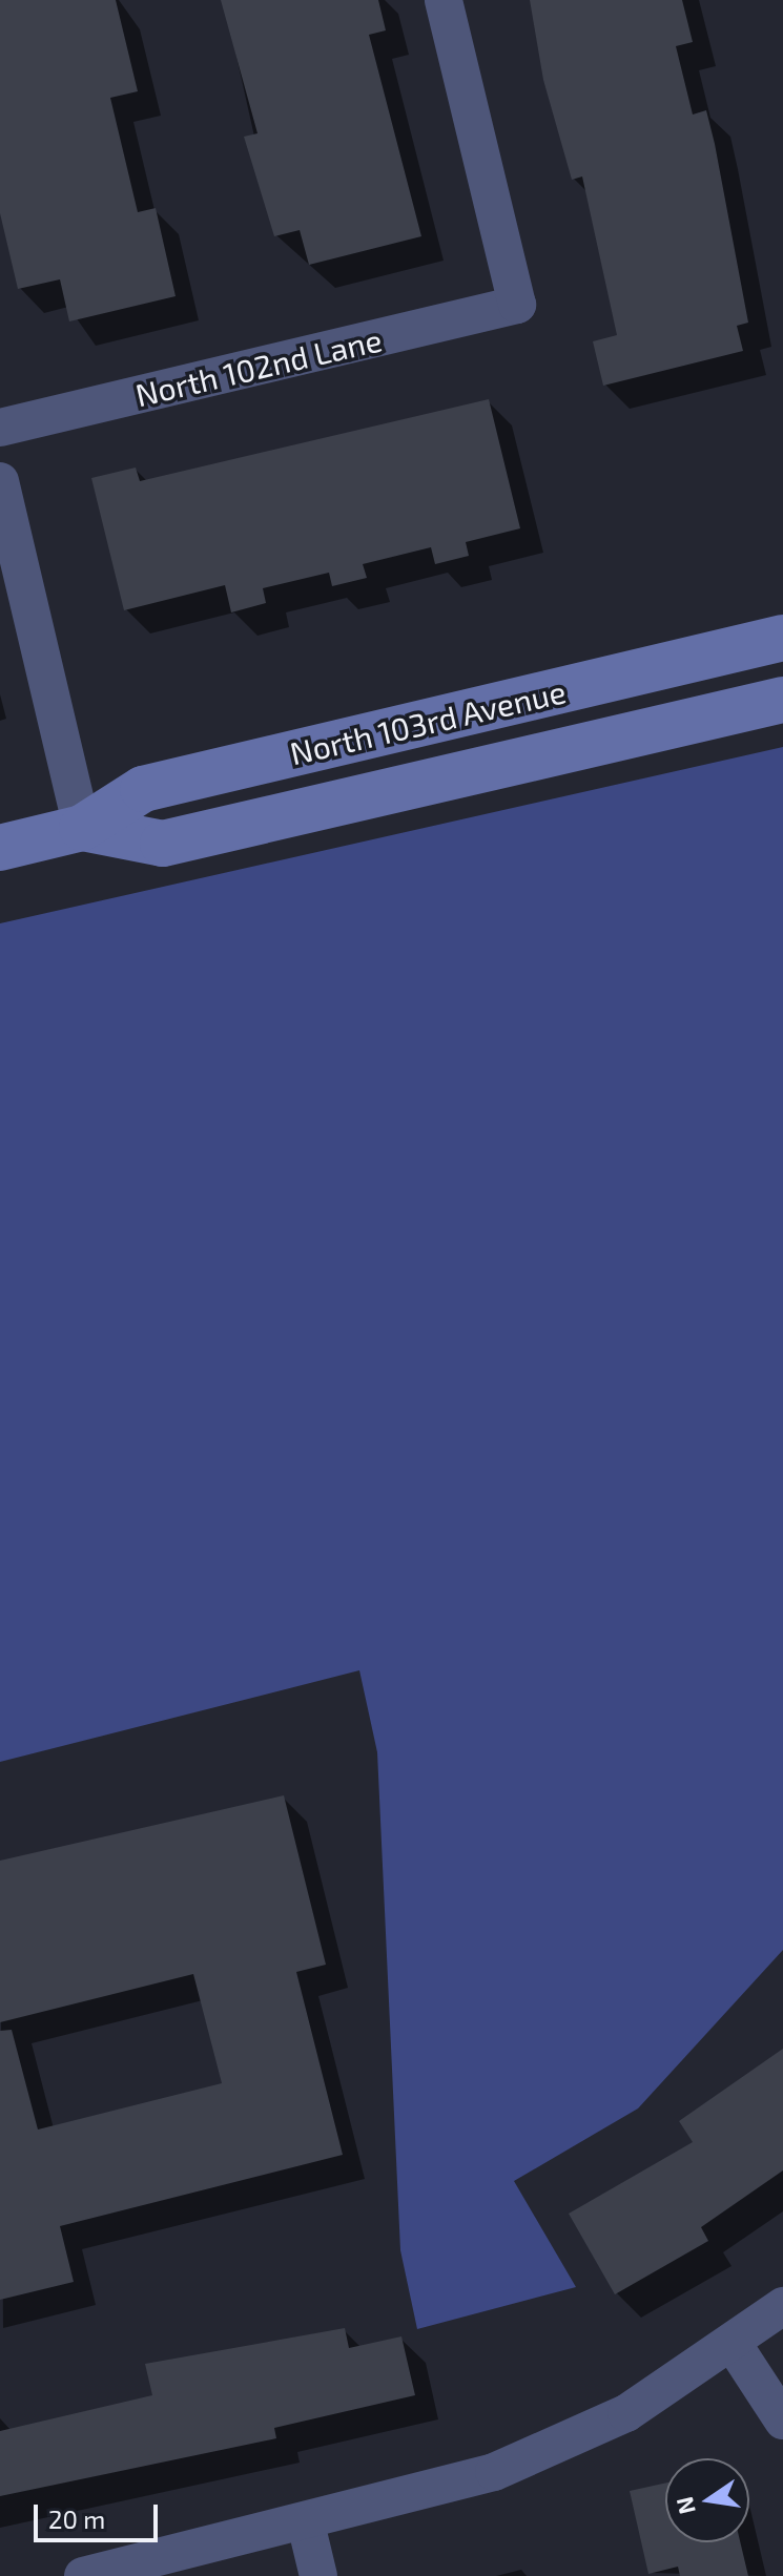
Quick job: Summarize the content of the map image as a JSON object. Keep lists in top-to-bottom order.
{
  "streets": {
    "main road": ["North 103rd Avenue"],
    "street": ["North 102nd Lane"]
  },
  "scale_bar": "20 m",
  "north": "left"
}
